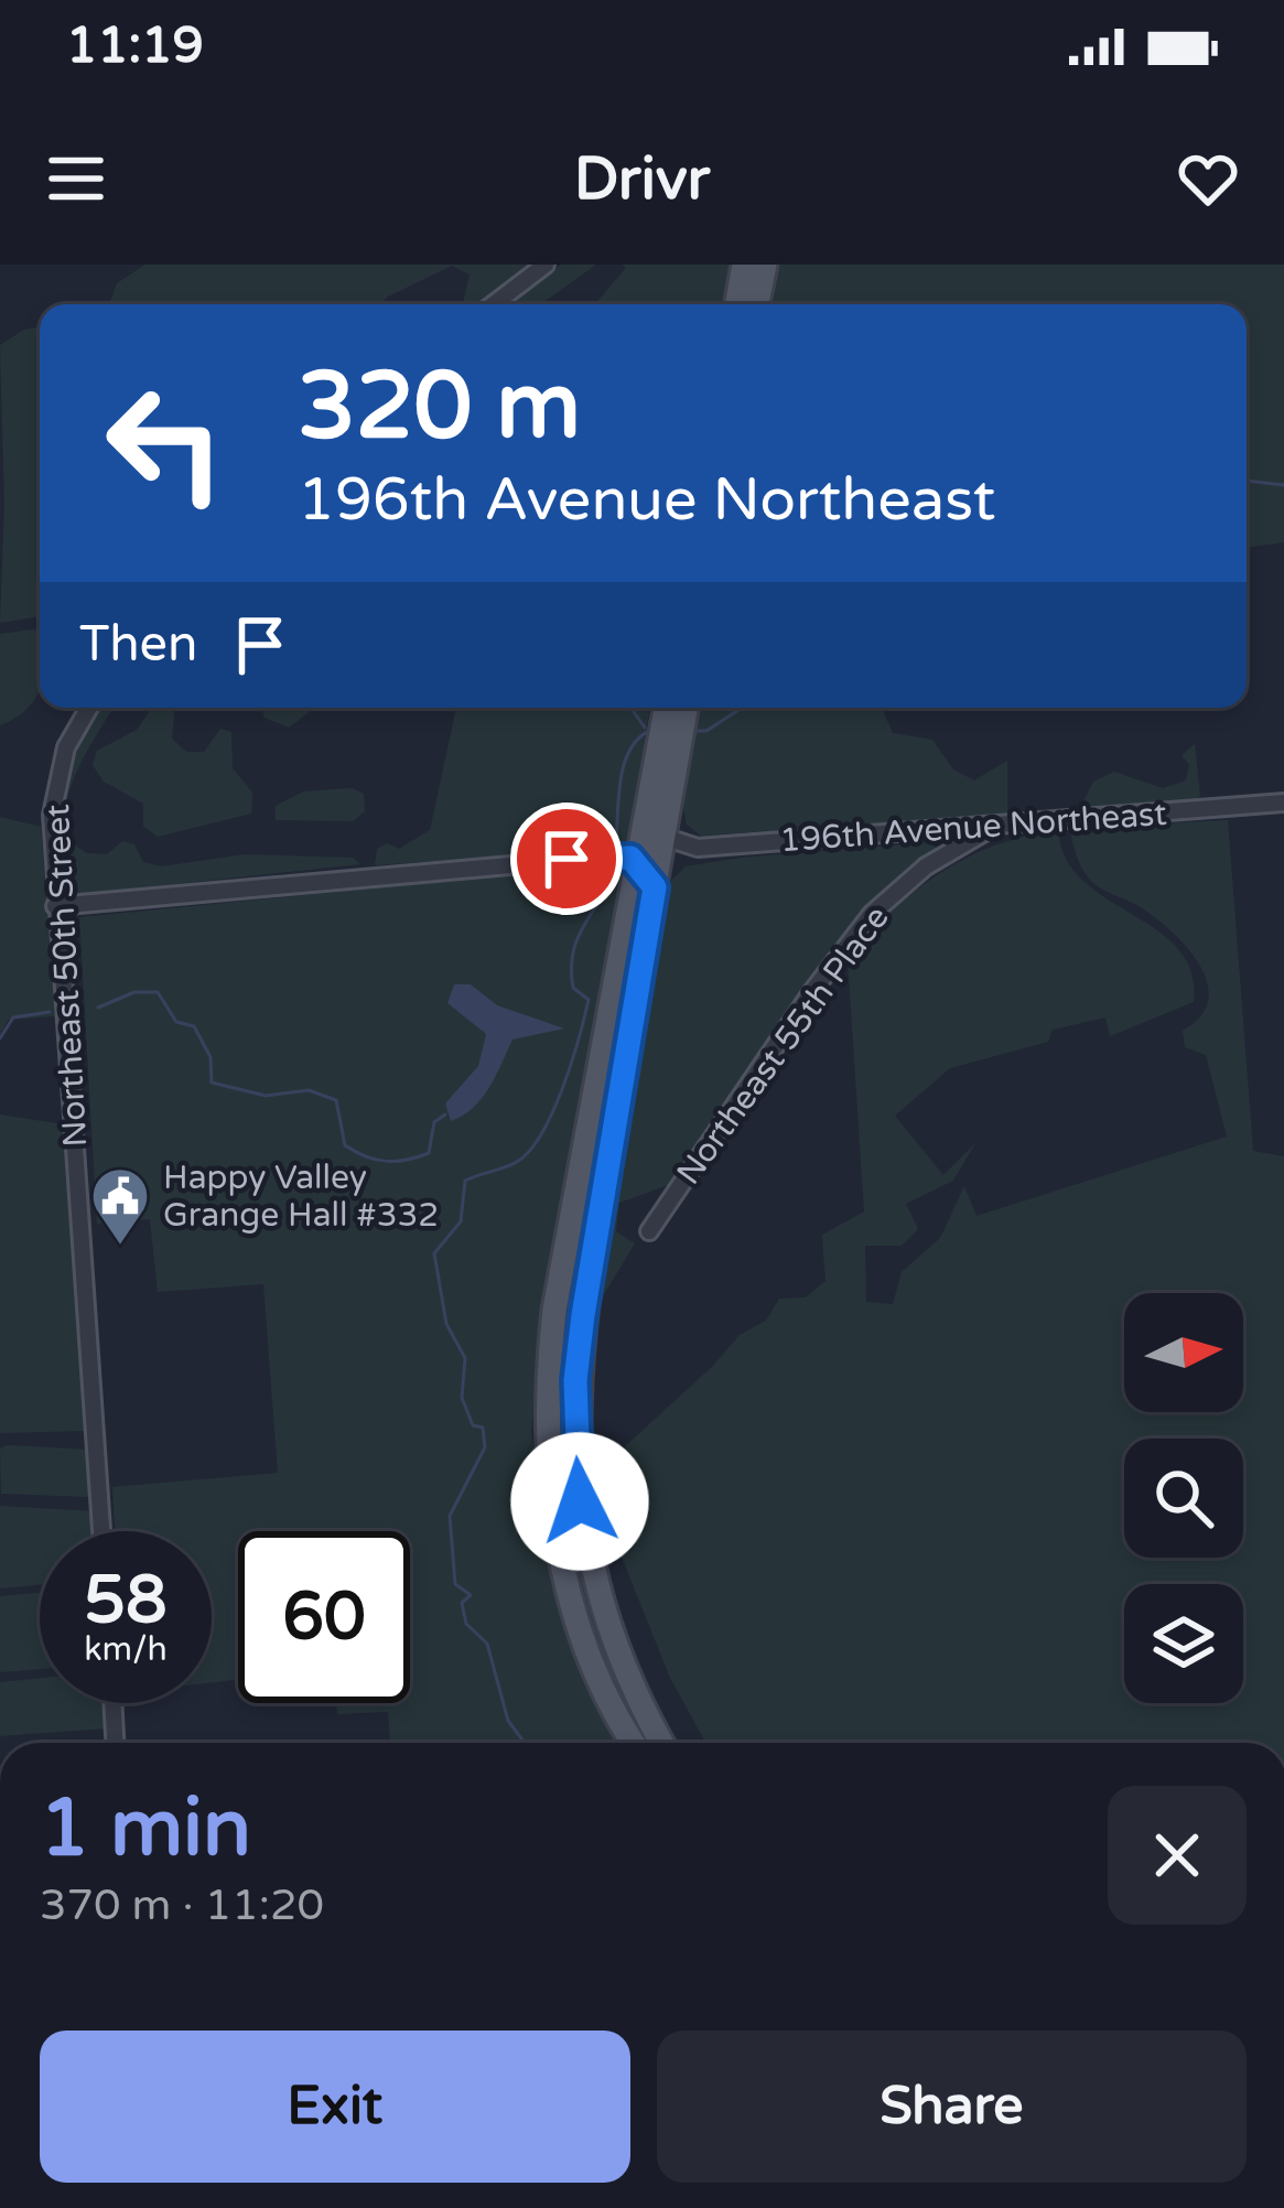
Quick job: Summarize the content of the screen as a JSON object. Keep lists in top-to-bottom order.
{
  "streets": {
    "street": ["196th Avenue Northeast", "Northeast 50th Street", "Northeast 55th Place"]
  },
  "crossings": [
    ["196th Avenue Northeast", "Northeast 55th Place"]
  ],
  "places": {
    "public building": ["Happy Valley Grange Hall #332"]
  },
  "north": "right",
  "page": {
    "status": "11:19",
    "header": "Drivr",
    "turn": ["320 m", "196th Avenue Northeast"],
    "then": "Then",
    "speed": "58 km/h",
    "limit": "60",
    "heading": ["1 min", "370 m · 11:20"],
    "buttons": ["Exit", "Share"]
  }
}
